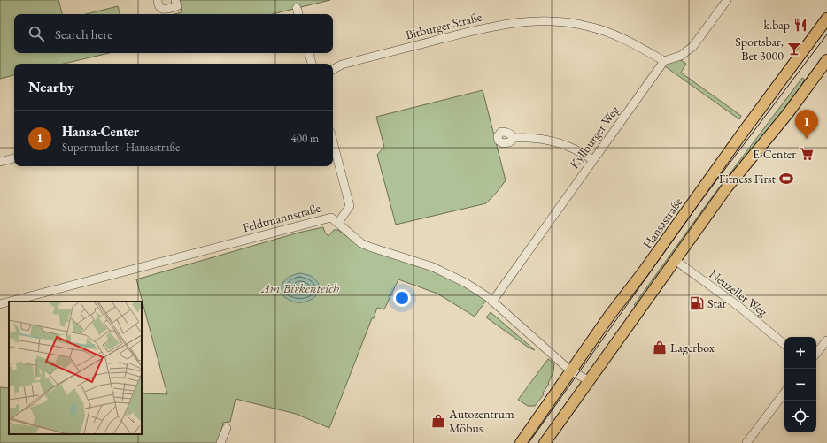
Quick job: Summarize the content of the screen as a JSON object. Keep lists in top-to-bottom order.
{
  "streets": {
    "main road": ["Hansastraße"],
    "street": [
      "Bitburger Straße",
      "Kyllburger Weg",
      "Feldtmannstraße",
      "Neuzeller Weg"
    ]
  },
  "crossings": [
    ["Bitburger Straße", "Kyllburger Weg"],
    ["Kyllburger Weg", "Feldtmannstraße"],
    ["Feldtmannstraße", "Hansastraße"]
  ],
  "water": ["Am Birkenteich"],
  "places": {
    "restaurant": ["k.bap"],
    "bar": ["Sportsbar, Bet 3000"],
    "supermarket": ["E-Center"],
    "sports": ["Fitness First"],
    "fuel station": ["Star"],
    "shop": ["Lagerbox", "Autozentrum Möbus"]
  },
  "page": {
    "search": "Search here",
    "heading": "Nearby",
    "pins": "1",
    "list": [
      {
        "mark": "1",
        "name": "Hansa-Center",
        "note": "Supermarket · Hansastraße",
        "value": "400 m"
      }
    ],
    "map_buttons": ["+", "−"]
  }
}
